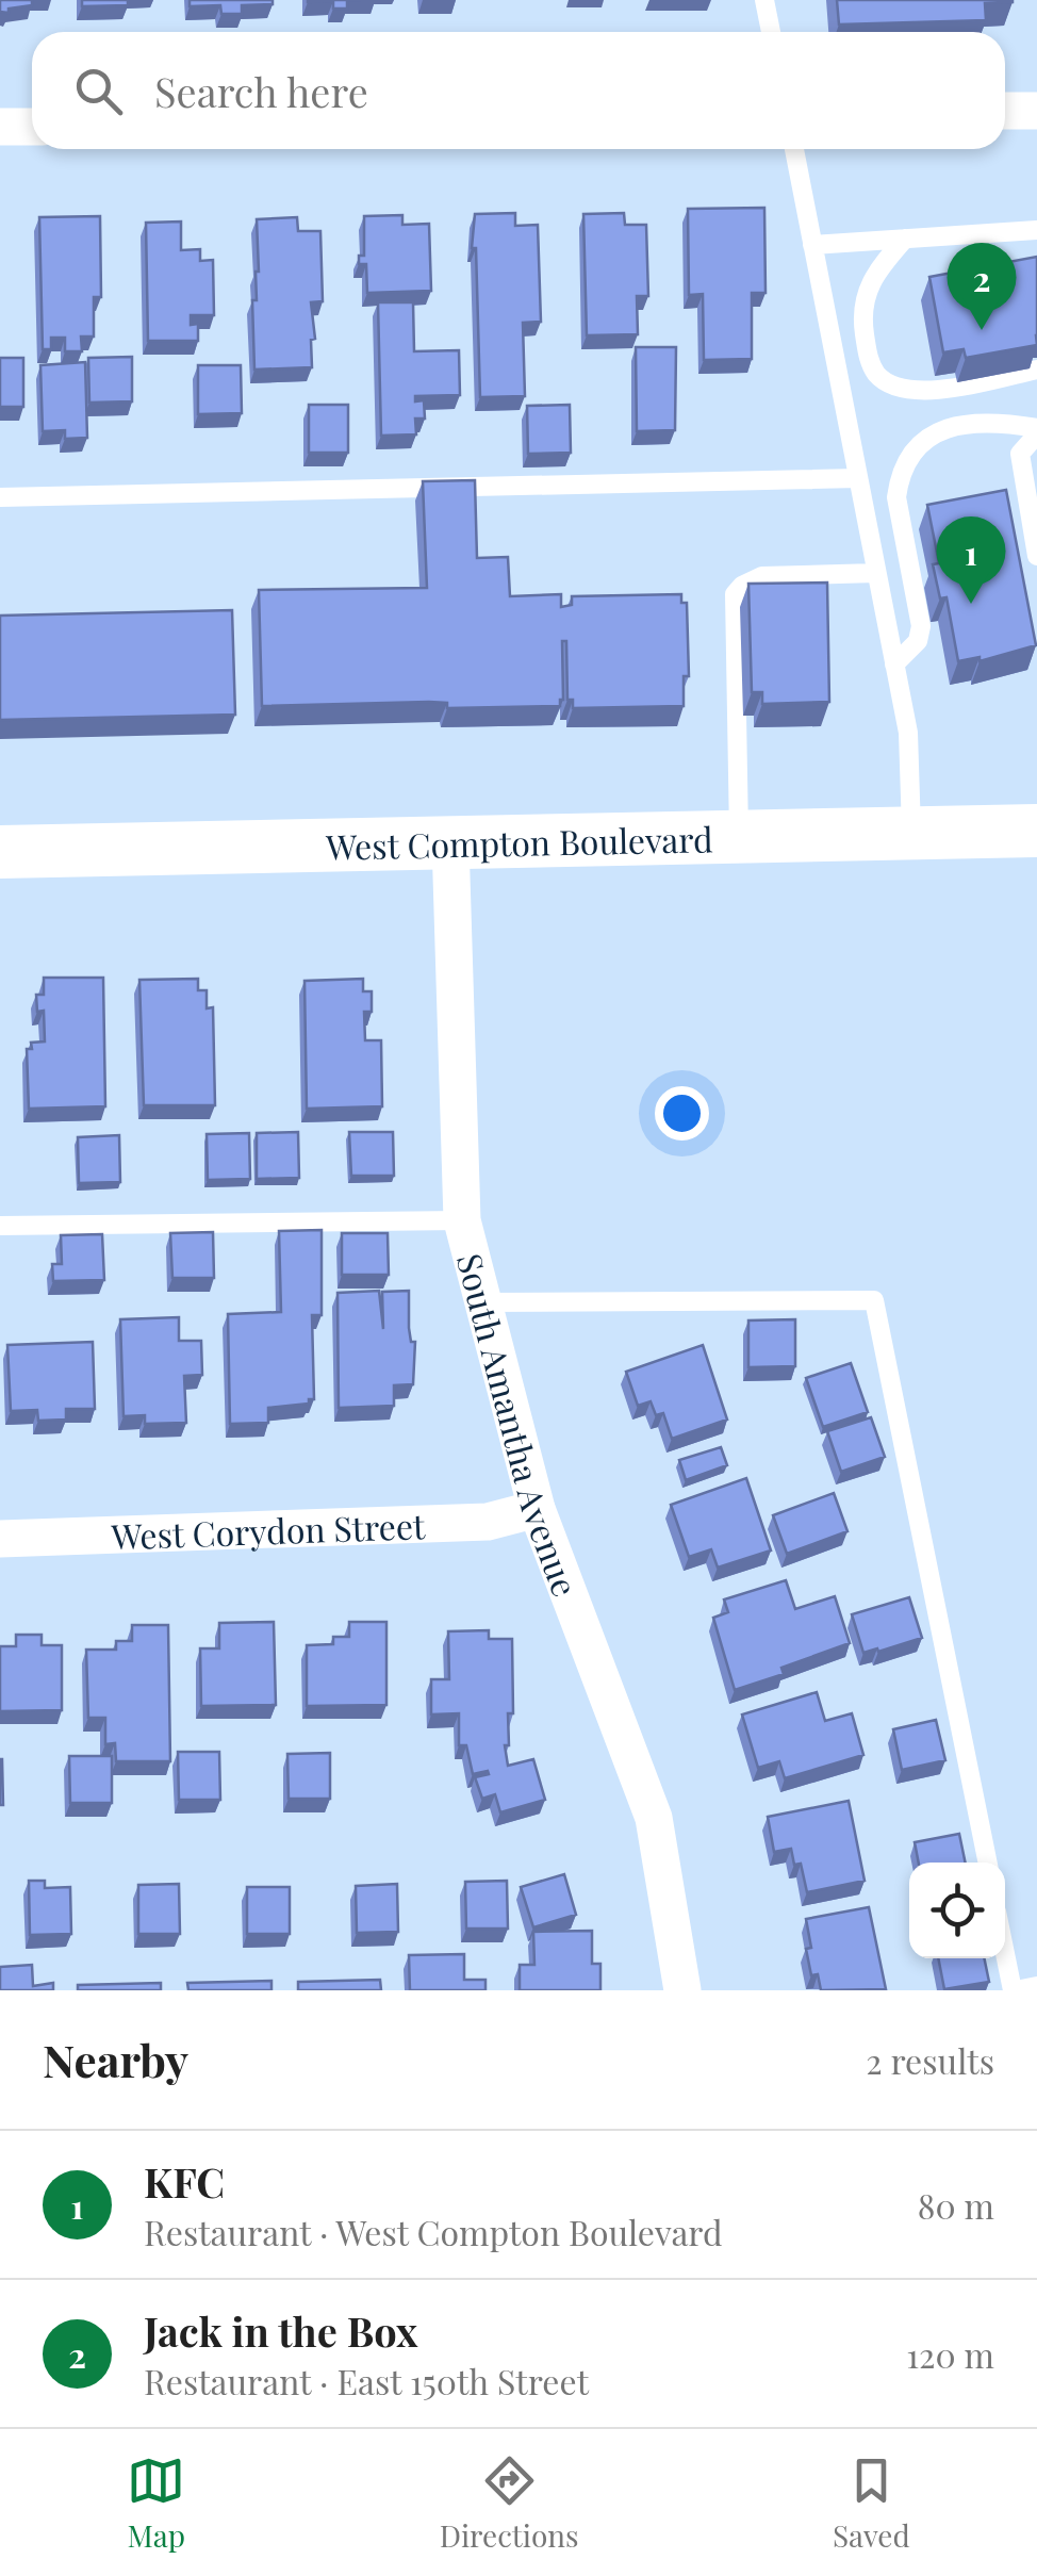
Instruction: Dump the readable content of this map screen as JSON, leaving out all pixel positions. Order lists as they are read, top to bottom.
{
  "streets": {
    "main road": ["West Compton Boulevard"],
    "street": ["South Amantha Avenue", "West Corydon Street"]
  },
  "crossings": [
    ["West Compton Boulevard", "South Amantha Avenue"],
    ["South Amantha Avenue", "West Corydon Street"]
  ],
  "page": {
    "search": "Search here",
    "pins": ["2", "1"],
    "heading": ["Nearby", "2 results"],
    "list": [
      {
        "mark": "1",
        "name": "KFC",
        "note": "Restaurant · West Compton Boulevard",
        "value": "80 m"
      },
      {
        "mark": "2",
        "name": "Jack in the Box",
        "note": "Restaurant · East 150th Street",
        "value": "120 m"
      }
    ],
    "nav": ["Map", "Directions", "Saved"]
  }
}
